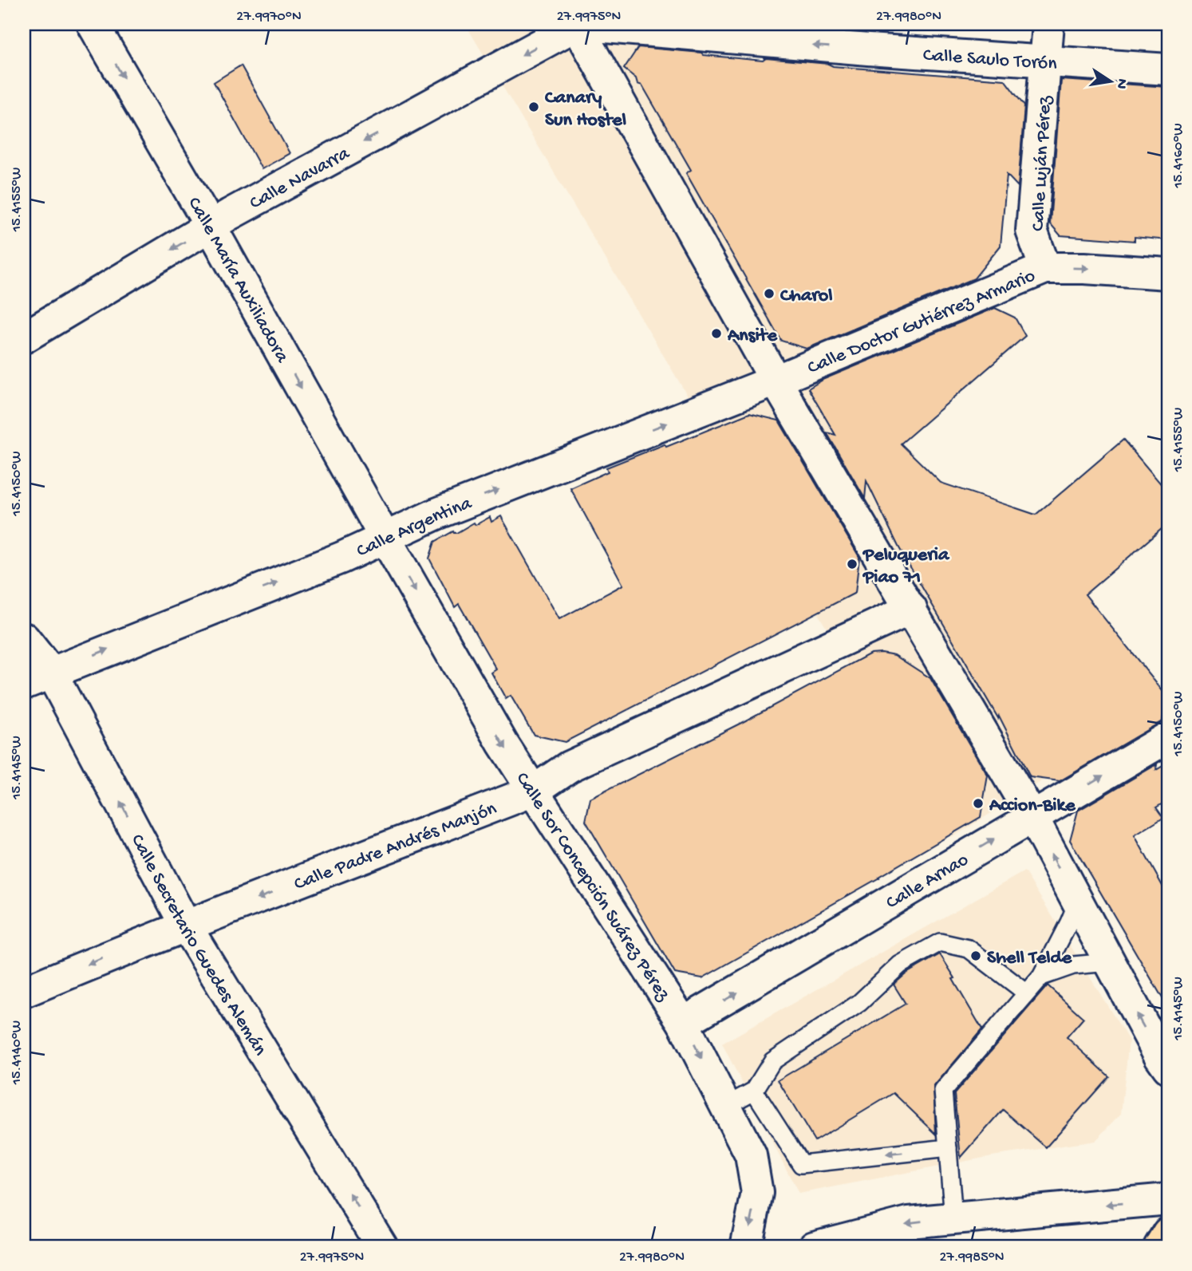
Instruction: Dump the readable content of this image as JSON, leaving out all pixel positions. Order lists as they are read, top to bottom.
{
  "streets": {
    "street": [
      "Calle Saulo Torón",
      "Calle Luján Pérez",
      "Calle Navarra",
      "Calle María Auxiliadora",
      "Calle Doctor Gutiérrez Armario",
      "Calle Argentina",
      "Calle Padre Andrés Manjón",
      "Calle Arnao",
      "Calle Sor Concepción Suárez Pérez",
      "Calle Secretario Guedes Alemán"
    ]
  },
  "crossings": [
    ["Calle Saulo Torón", "Calle Luján Pérez"],
    ["Calle Saulo Torón", "Calle Navarra"],
    ["Calle Luján Pérez", "Calle Doctor Gutiérrez Armario"],
    ["Calle Navarra", "Calle María Auxiliadora"],
    ["Calle María Auxiliadora", "Calle Argentina"],
    ["Calle María Auxiliadora", "Calle Sor Concepción Suárez Pérez"],
    ["Calle Doctor Gutiérrez Armario", "Calle Argentina"],
    ["Calle Argentina", "Calle Sor Concepción Suárez Pérez"],
    ["Calle Argentina", "Calle Secretario Guedes Alemán"],
    ["Calle Padre Andrés Manjón", "Calle Sor Concepción Suárez Pérez"],
    ["Calle Padre Andrés Manjón", "Calle Secretario Guedes Alemán"],
    ["Calle Arnao", "Calle Sor Concepción Suárez Pérez"]
  ],
  "one_way": [
    "Calle Navarra",
    "Calle María Auxiliadora",
    "Calle Argentina",
    "Calle Padre Andrés Manjón",
    "Calle Arnao",
    "Calle Sor Concepción Suárez Pérez",
    "Calle Secretario Guedes Alemán"
  ],
  "places": [
    "Canary Sun Hostel",
    "Charol",
    "Ansite",
    "Peluqueria Piao 71",
    "Accion-Bike",
    "Shell Telde"
  ],
  "north": "right",
  "coordinates": [
    "27.9970°N",
    "27.9975°N",
    "27.9980°N",
    "15.4160°W",
    "15.4155°W",
    "15.4150°W",
    "15.4145°W",
    "15.4140°W",
    "27.9985°N"
  ]
}
